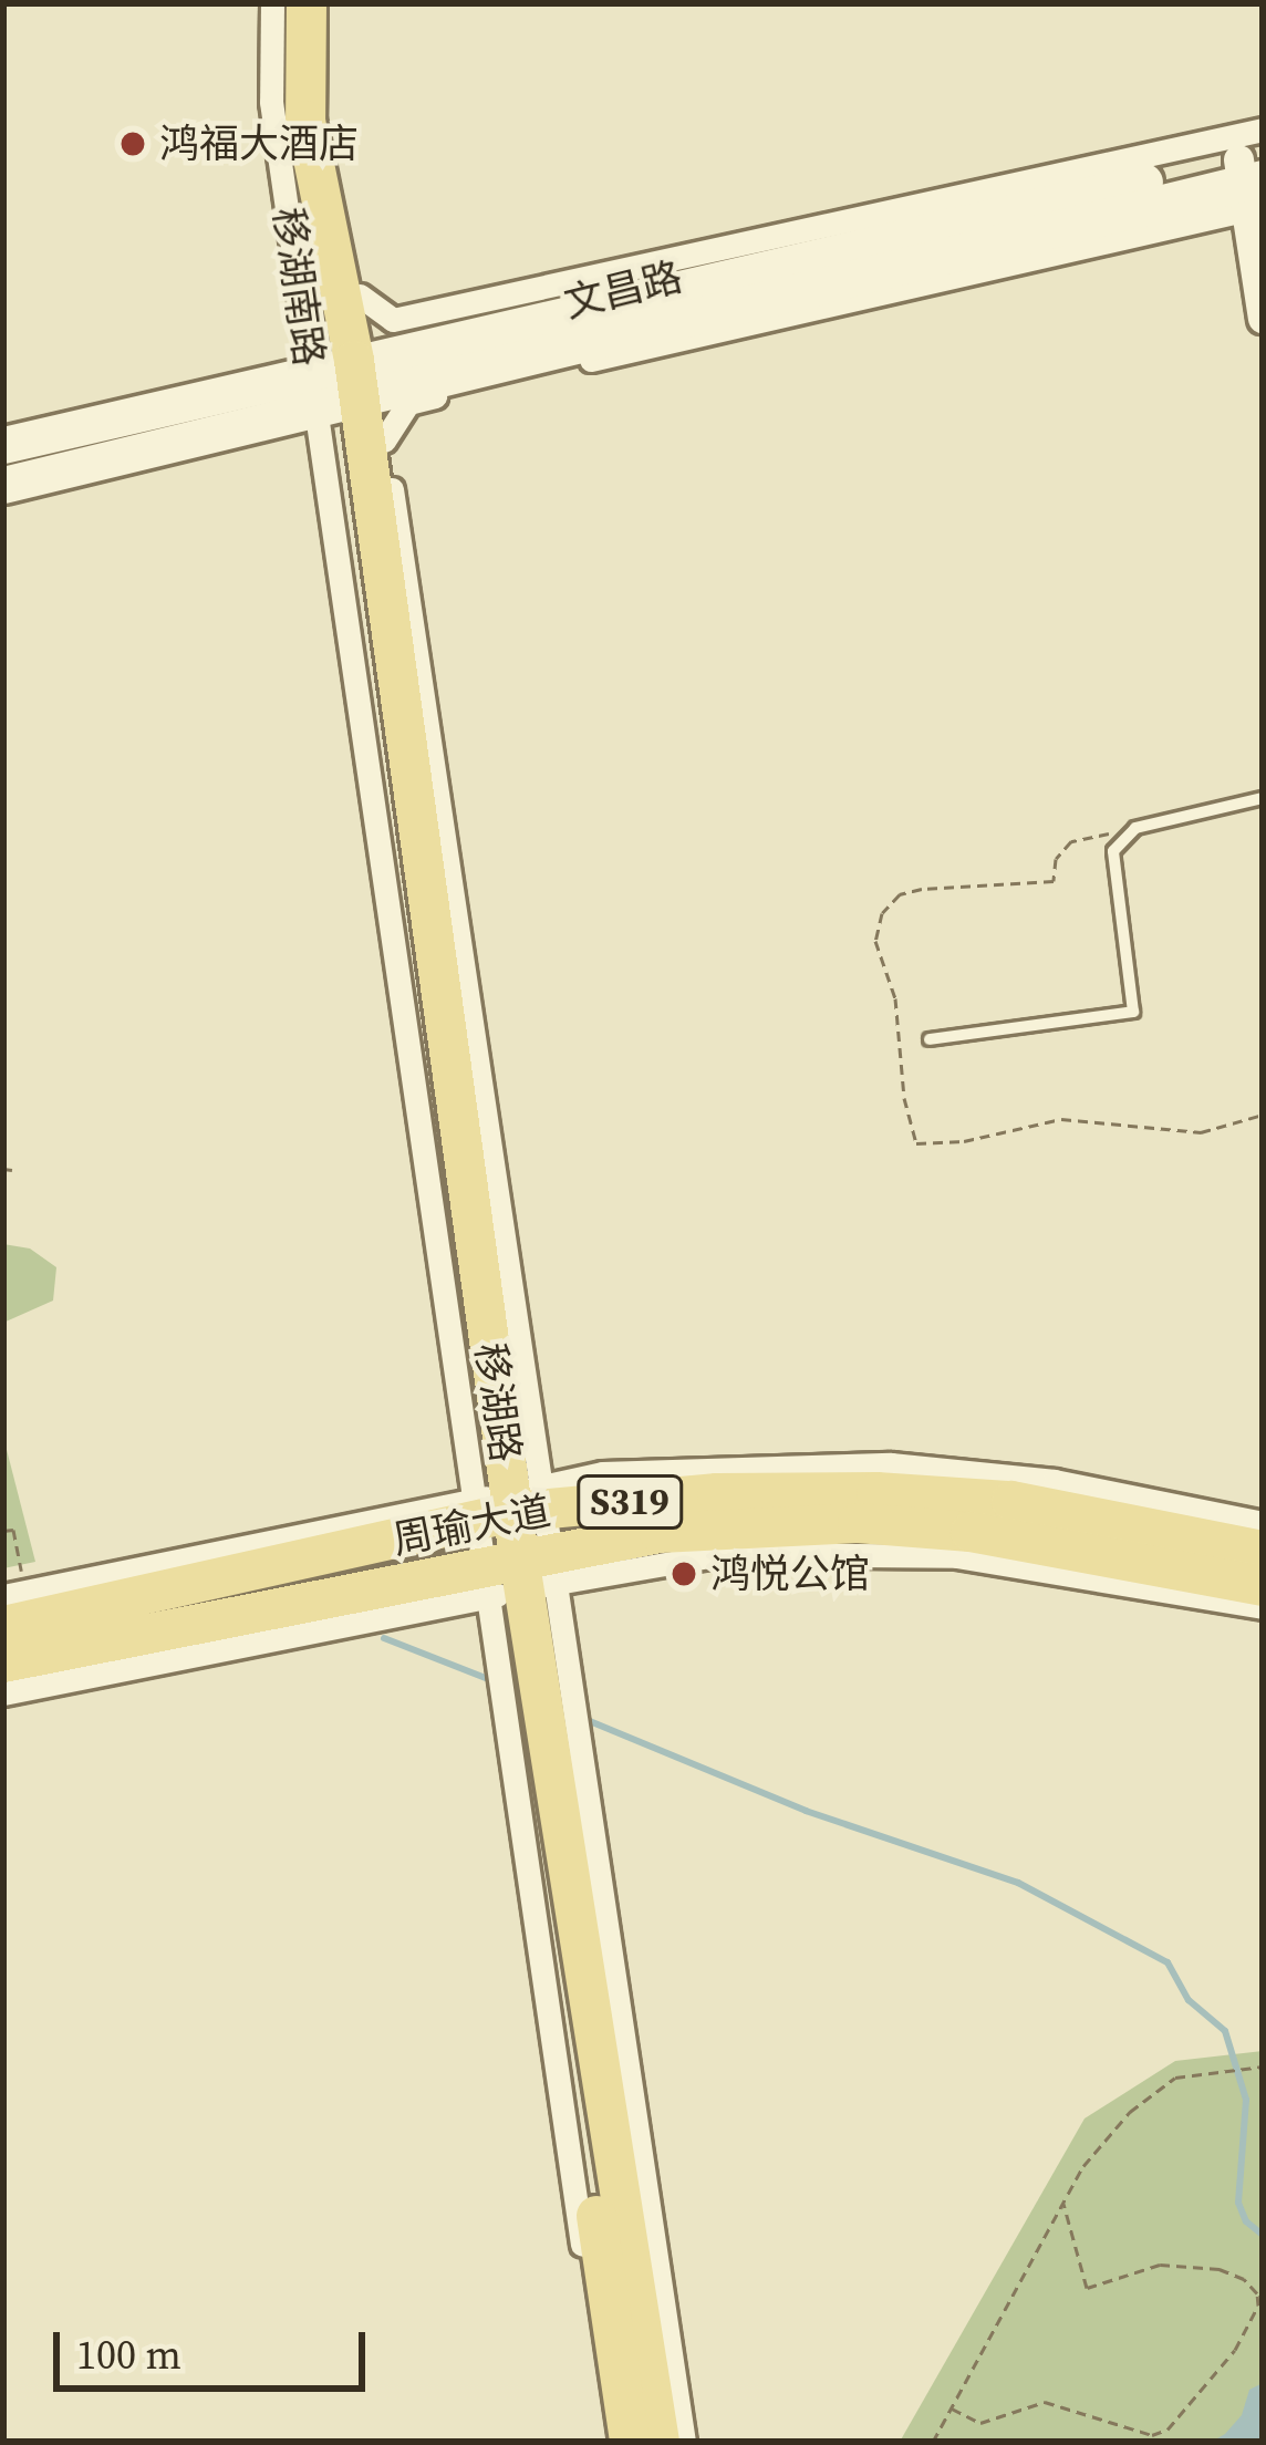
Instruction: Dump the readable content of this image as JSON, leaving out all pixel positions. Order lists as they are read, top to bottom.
{
  "streets": {
    "main road": [
      "移湖南路",
      "文昌路",
      "移湖路",
      "S319",
      "周瑜大道"
    ]
  },
  "crossings": [
    ["移湖南路", "文昌路"],
    ["移湖南路", "移湖路"],
    ["文昌路", "移湖路"],
    ["移湖路", "周瑜大道"]
  ],
  "places": ["鸿福大酒店", "鸿悦公馆"],
  "scale_bar": "100 m"
}
